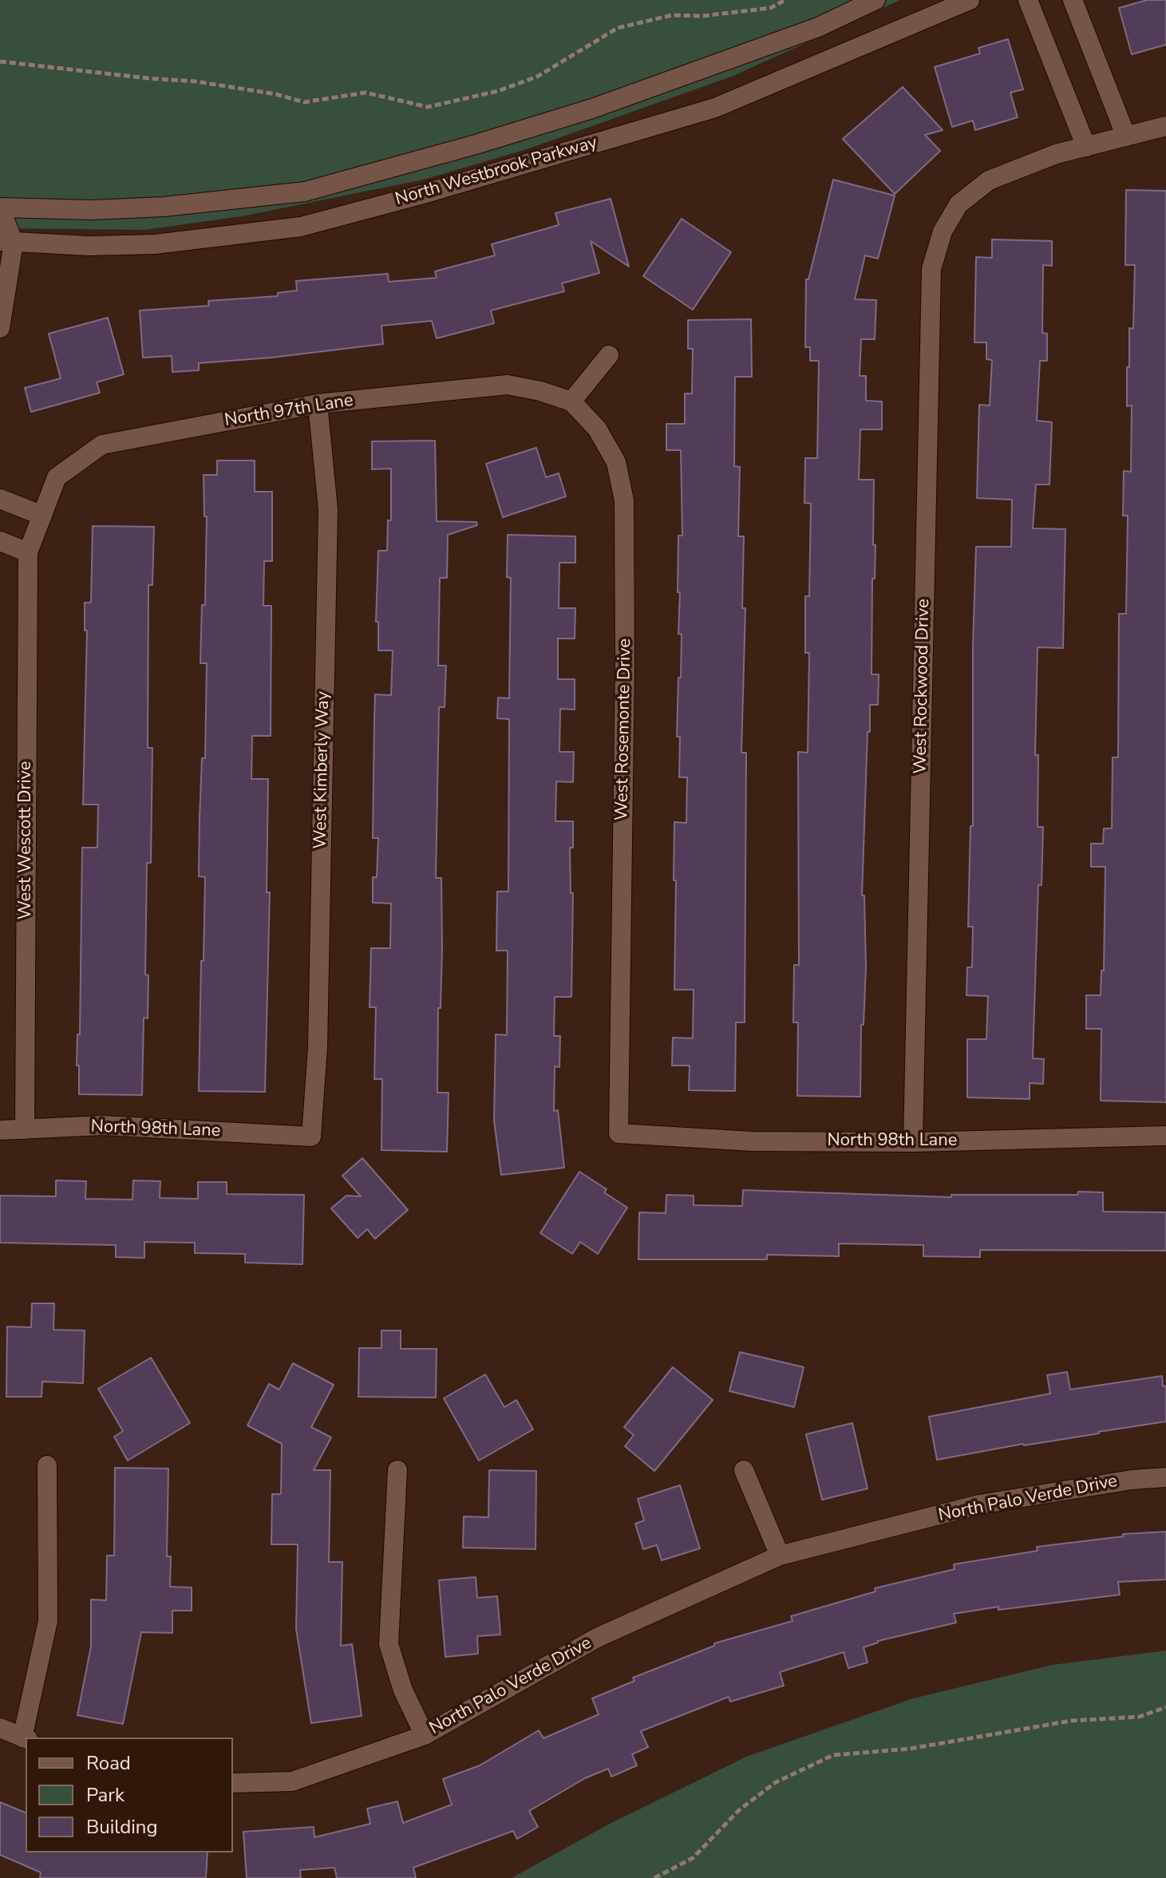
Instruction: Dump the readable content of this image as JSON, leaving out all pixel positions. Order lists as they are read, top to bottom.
{
  "streets": {
    "street": [
      "North Westbrook Parkway",
      "North 97th Lane",
      "West Rockwood Drive",
      "West Rosemonte Drive",
      "West Kimberly Way",
      "West Wescott Drive",
      "North 98th Lane",
      "North Palo Verde Drive"
    ]
  },
  "crossings": [
    ["North 97th Lane", "West Rosemonte Drive"],
    ["North 97th Lane", "West Kimberly Way"],
    ["North 97th Lane", "West Wescott Drive"],
    ["West Rockwood Drive", "North 98th Lane"],
    ["West Rosemonte Drive", "North 98th Lane"],
    ["West Kimberly Way", "North 98th Lane"],
    ["West Wescott Drive", "North 98th Lane"]
  ],
  "legend": ["Road", "Park", "Building"]
}
